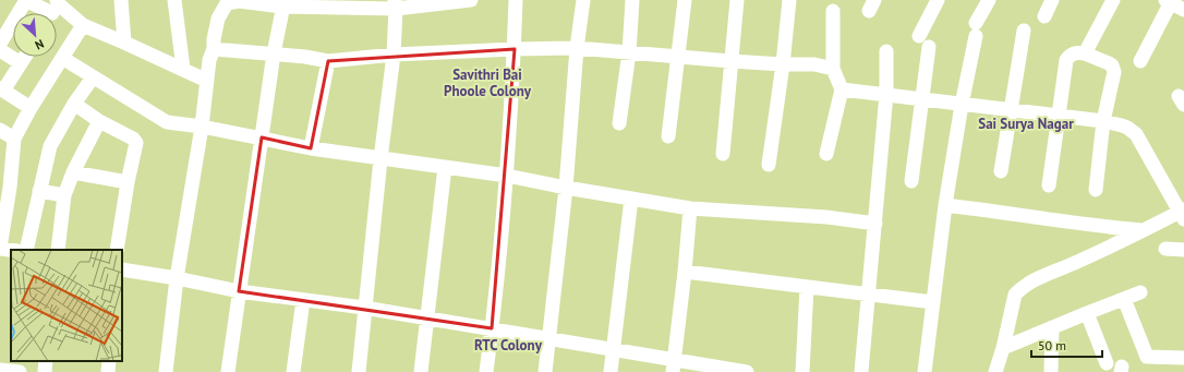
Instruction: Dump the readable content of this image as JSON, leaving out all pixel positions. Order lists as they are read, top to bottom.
{
  "districts": ["Savithri Bai Phoole Colony", "Sai Surya Nagar", "RTC Colony"],
  "scale_bar": "50 m",
  "north": "bottom right"
}
